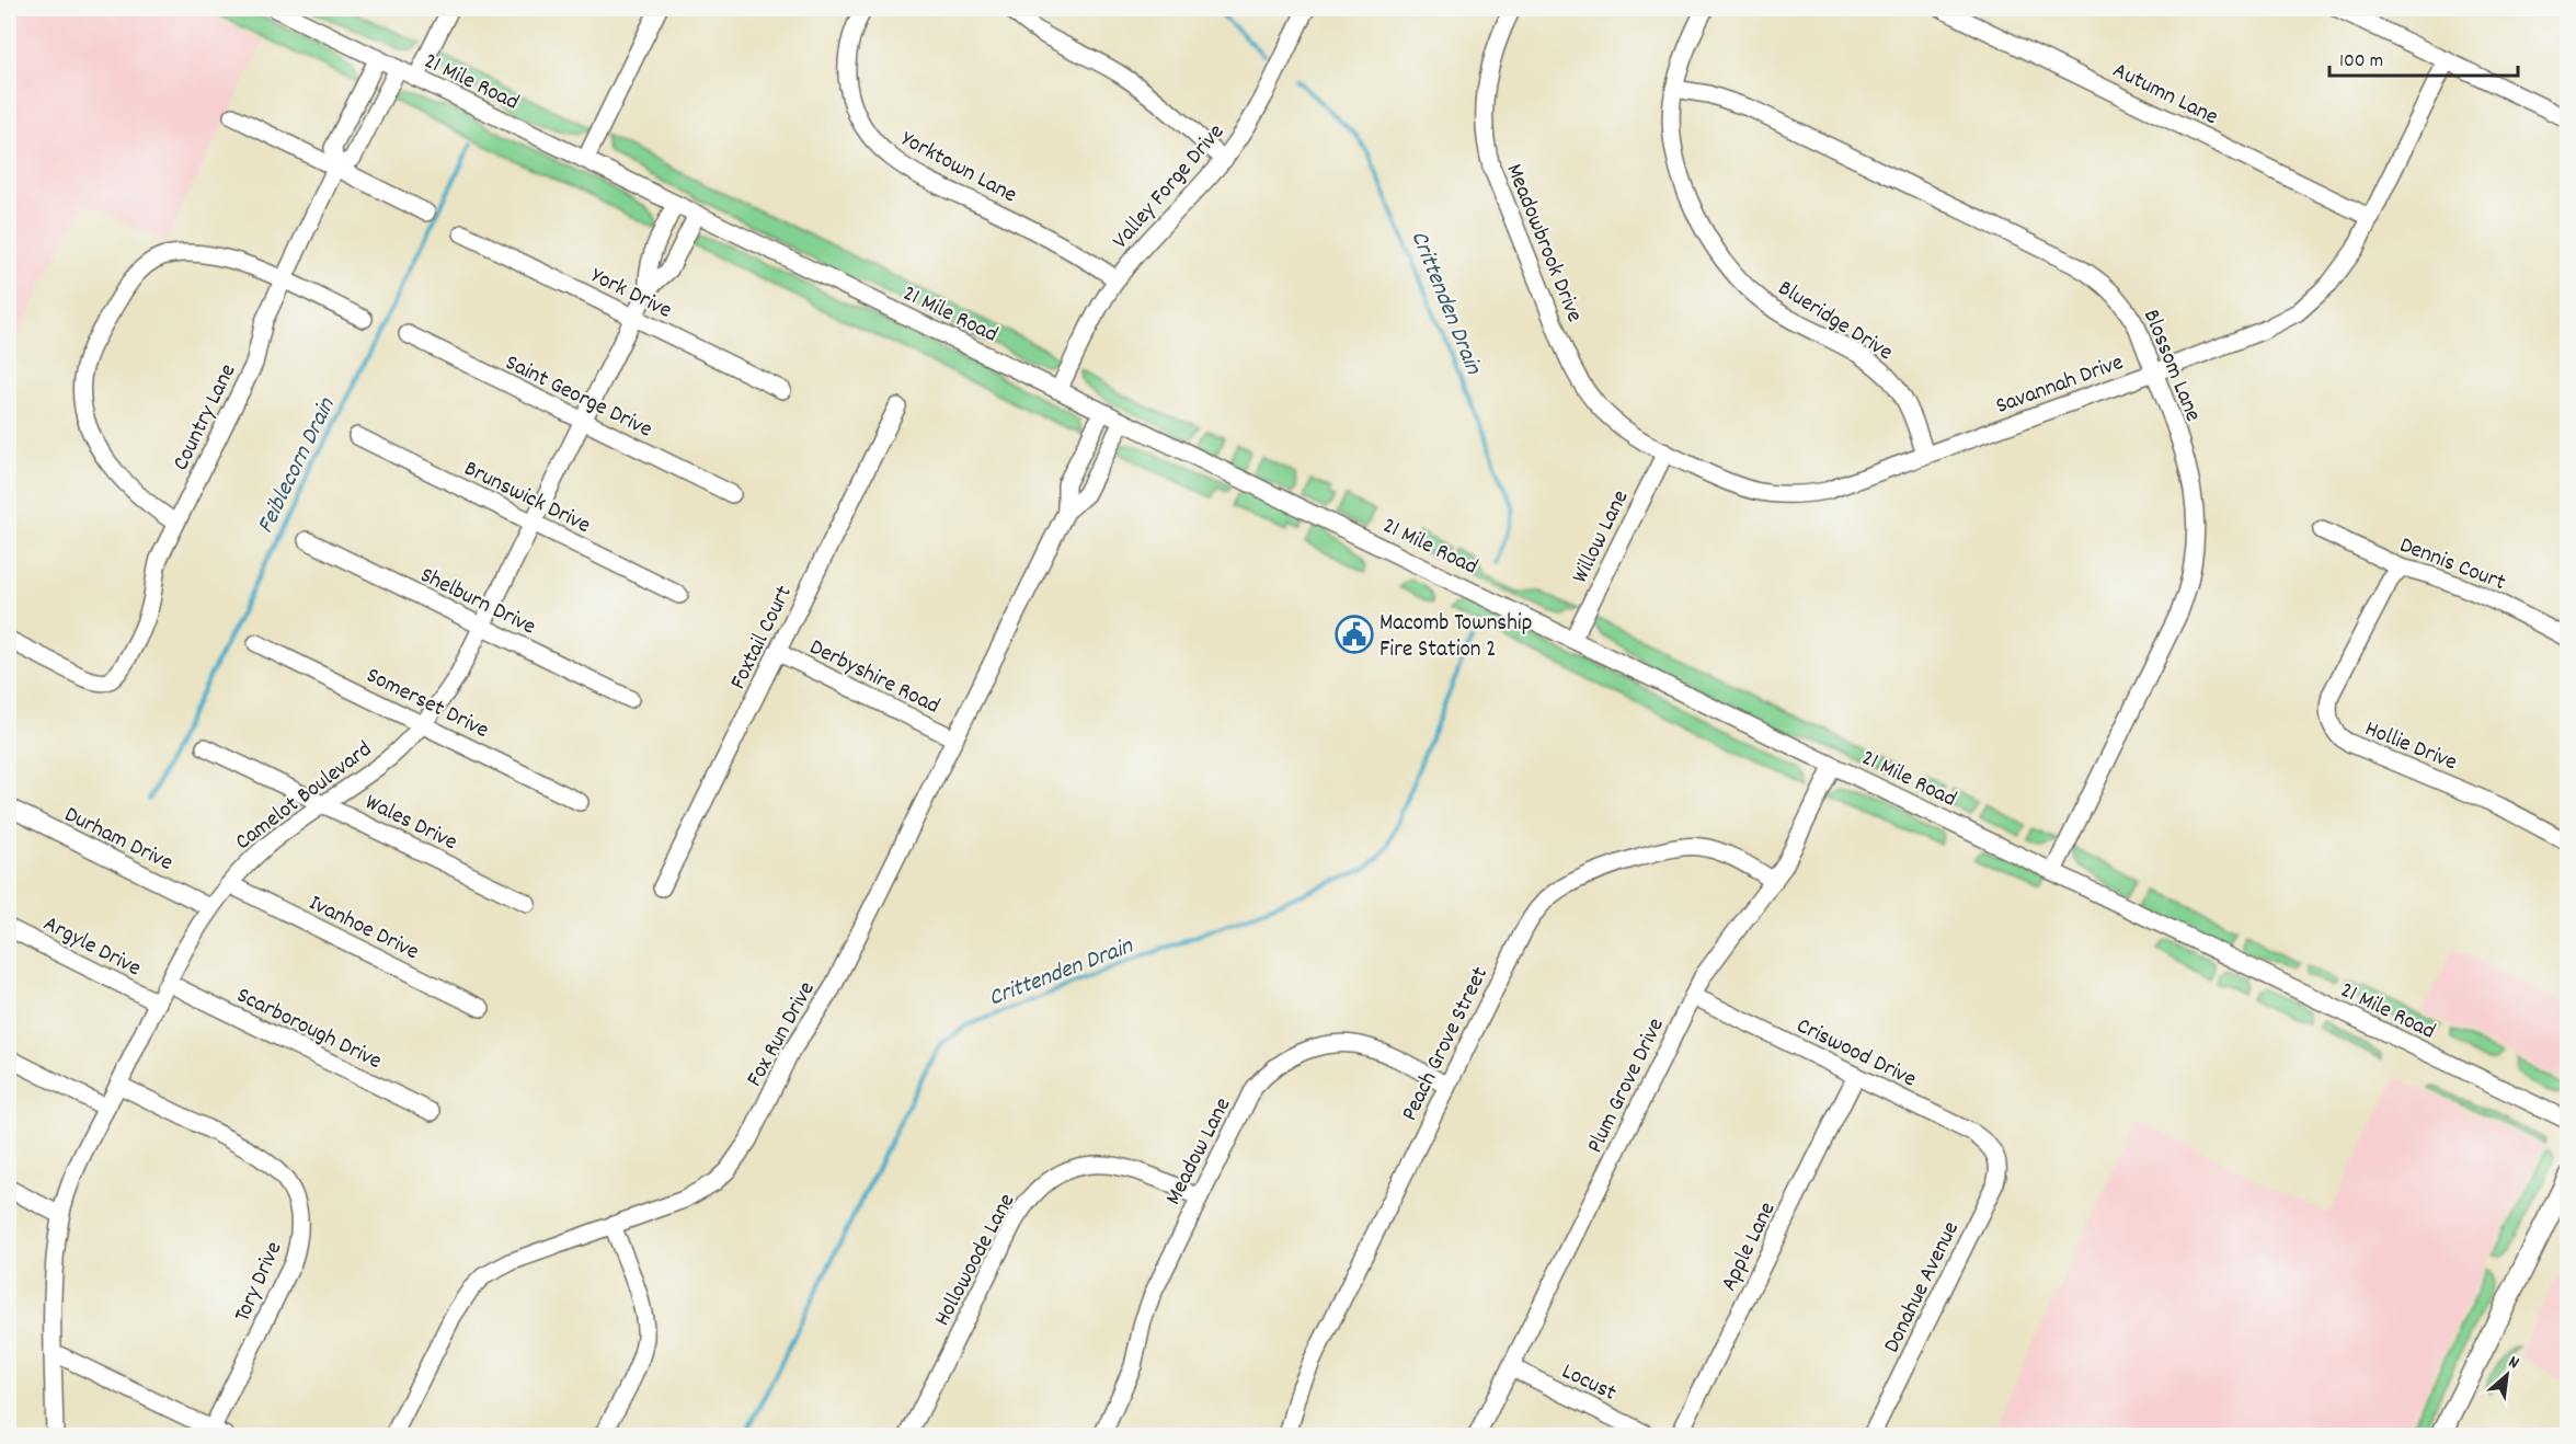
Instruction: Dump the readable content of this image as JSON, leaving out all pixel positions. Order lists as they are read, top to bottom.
{
  "streets": {
    "street": [
      "21 Mile Road",
      "Autumn Lane",
      "Yorktown Lane",
      "Valley Forge Drive",
      "Meadowbrook Drive",
      "York Drive",
      "Blueridge Drive",
      "Blossom Lane",
      "Savannah Drive",
      "Saint George Drive",
      "Country Lane",
      "Brunswick Drive",
      "Willow Lane",
      "Dennis Court",
      "Shelburn Drive",
      "Foxtail Court",
      "Derbyshire Road",
      "Somerset Drive",
      "Hollie Drive",
      "Camelot Boulevard",
      "Wales Drive",
      "Durham Drive",
      "Ivanhoe Drive",
      "Argyle Drive",
      "Scarborough Drive",
      "Fox Run Drive",
      "Peach Grove Street",
      "Criswood Drive",
      "Plum Grove Drive",
      "Meadow Lane",
      "Apple Lane",
      "Hollowoode Lane",
      "Tory Drive",
      "Donahue Avenue",
      "Locust"
    ]
  },
  "crossings": [
    ["21 Mile Road", "Valley Forge Drive"],
    ["21 Mile Road", "Blossom Lane"],
    ["21 Mile Road", "Country Lane"],
    ["21 Mile Road", "Willow Lane"],
    ["21 Mile Road", "Camelot Boulevard"],
    ["21 Mile Road", "Fox Run Drive"],
    ["21 Mile Road", "Plum Grove Drive"],
    ["Autumn Lane", "Savannah Drive"],
    ["Yorktown Lane", "Valley Forge Drive"],
    ["Meadowbrook Drive", "Savannah Drive"],
    ["Meadowbrook Drive", "Willow Lane"],
    ["York Drive", "Camelot Boulevard"],
    ["Blueridge Drive", "Blossom Lane"],
    ["Blueridge Drive", "Savannah Drive"],
    ["Blossom Lane", "Savannah Drive"],
    ["Savannah Drive", "Willow Lane"],
    ["Saint George Drive", "Camelot Boulevard"],
    ["Brunswick Drive", "Camelot Boulevard"],
    ["Dennis Court", "Hollie Drive"],
    ["Shelburn Drive", "Camelot Boulevard"],
    ["Foxtail Court", "Derbyshire Road"],
    ["Derbyshire Road", "Fox Run Drive"],
    ["Somerset Drive", "Camelot Boulevard"],
    ["Camelot Boulevard", "Wales Drive"],
    ["Camelot Boulevard", "Durham Drive"],
    ["Camelot Boulevard", "Ivanhoe Drive"],
    ["Camelot Boulevard", "Argyle Drive"],
    ["Camelot Boulevard", "Scarborough Drive"],
    ["Camelot Boulevard", "Tory Drive"],
    ["Peach Grove Street", "Plum Grove Drive"],
    ["Peach Grove Street", "Meadow Lane"],
    ["Criswood Drive", "Plum Grove Drive"],
    ["Criswood Drive", "Apple Lane"],
    ["Criswood Drive", "Donahue Avenue"],
    ["Plum Grove Drive", "Locust"],
    ["Meadow Lane", "Hollowoode Lane"]
  ],
  "water": ["Crittenden Drain", "Feiblecorn Drain"],
  "places": {
    "public building": ["Macomb Township Fire Station 2"]
  },
  "scale_bar": "100 m",
  "north": "top right"
}
